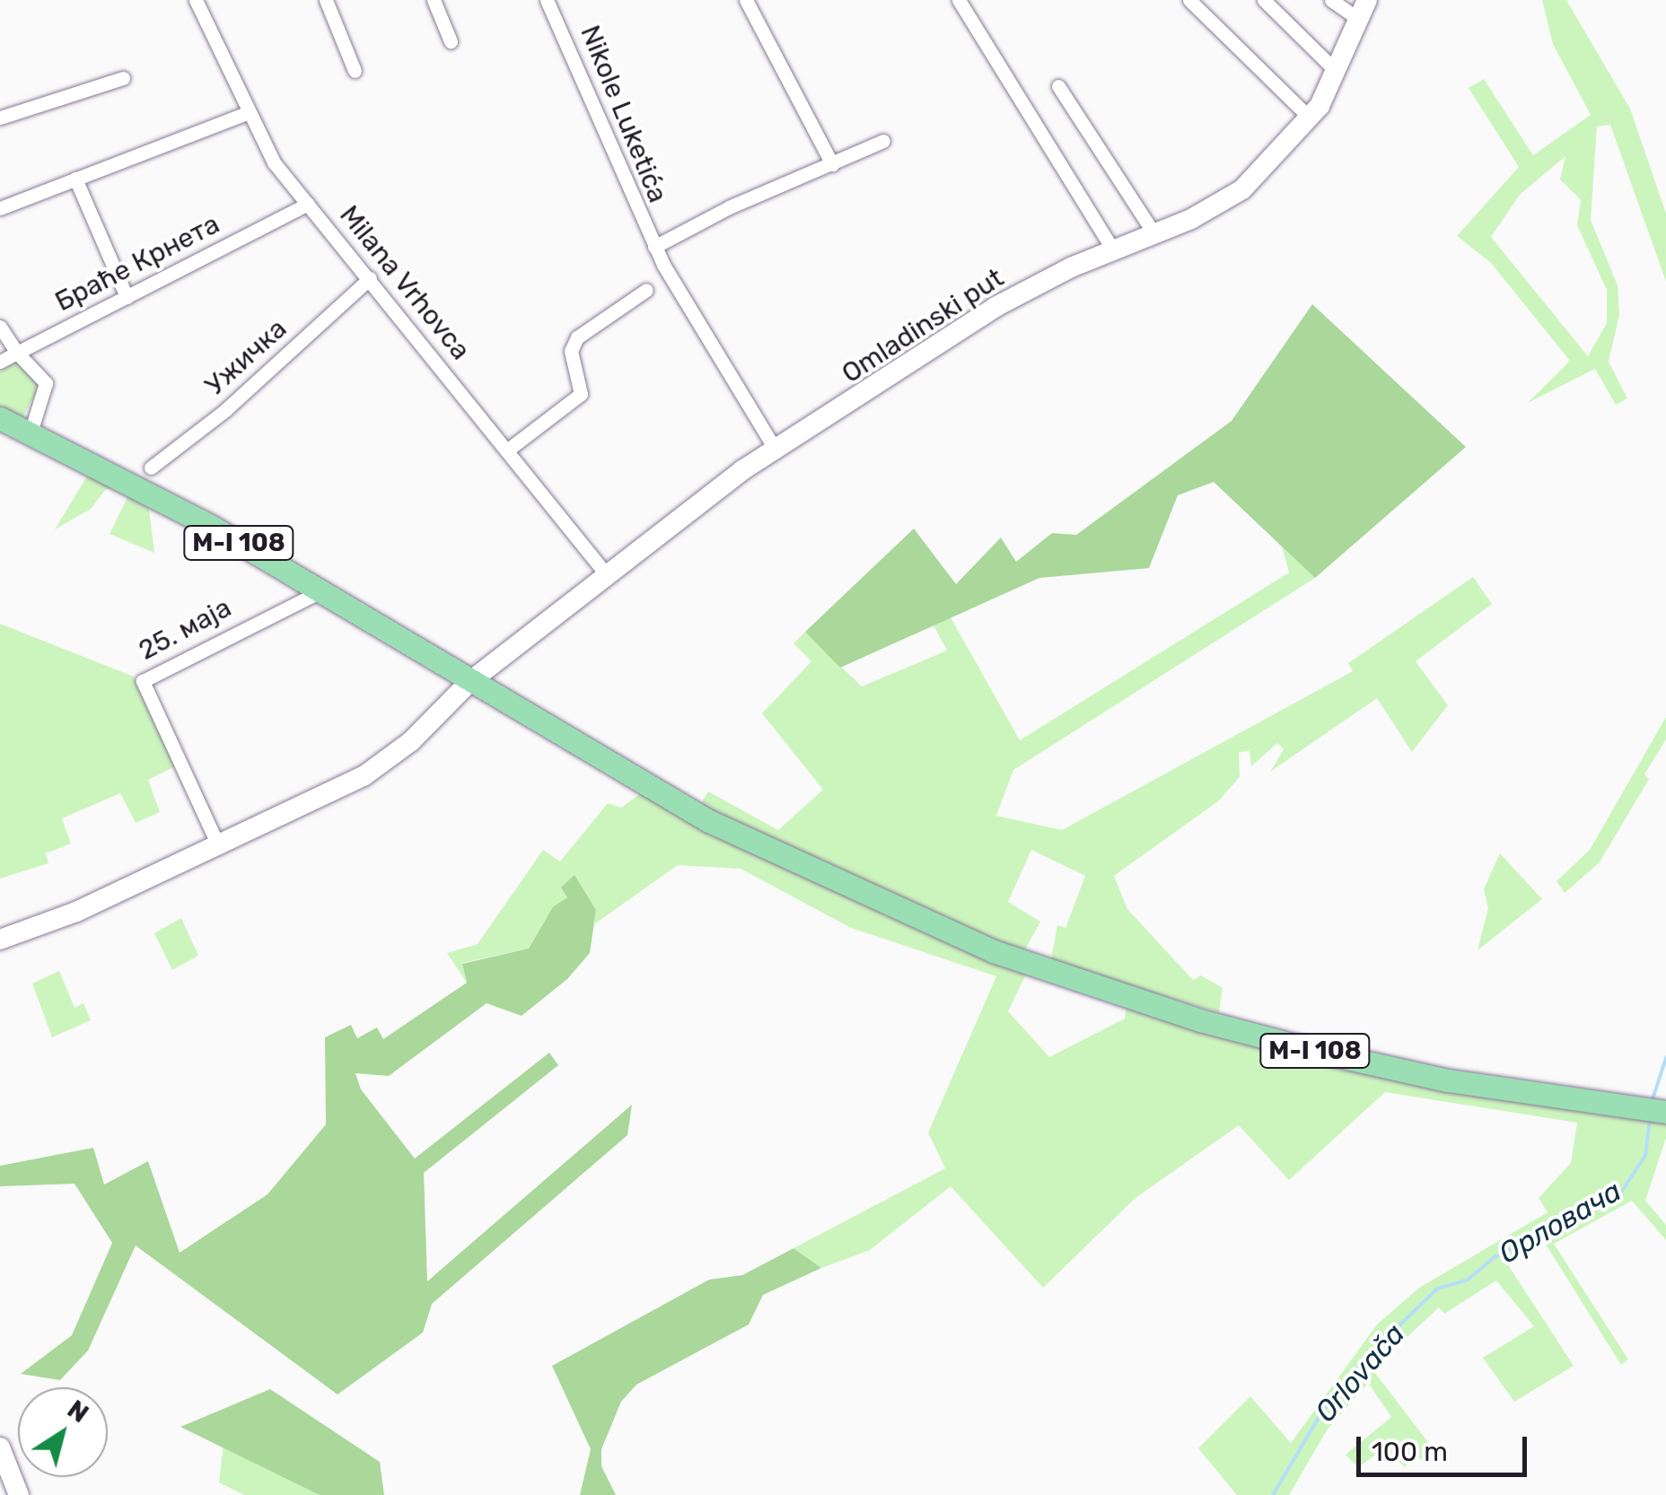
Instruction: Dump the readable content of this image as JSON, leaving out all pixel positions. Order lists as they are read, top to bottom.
{
  "streets": {
    "main road": ["M-I 108"],
    "street": [
      "Nikole Luketića",
      "Браће Крнета",
      "Milana Vrhovca",
      "Omladinski put",
      "Ужичка",
      "25. маја"
    ]
  },
  "crossings": [
    ["Nikole Luketića", "Omladinski put"],
    ["Браће Крнета", "Milana Vrhovca"],
    ["Milana Vrhovca", "Omladinski put"],
    ["Milana Vrhovca", "Ужичка"],
    ["Omladinski put", "M-I 108"],
    ["M-I 108", "25. маја"]
  ],
  "water": ["Орловача", "Orlovača"],
  "scale_bar": "100 m",
  "north": "top right"
}
